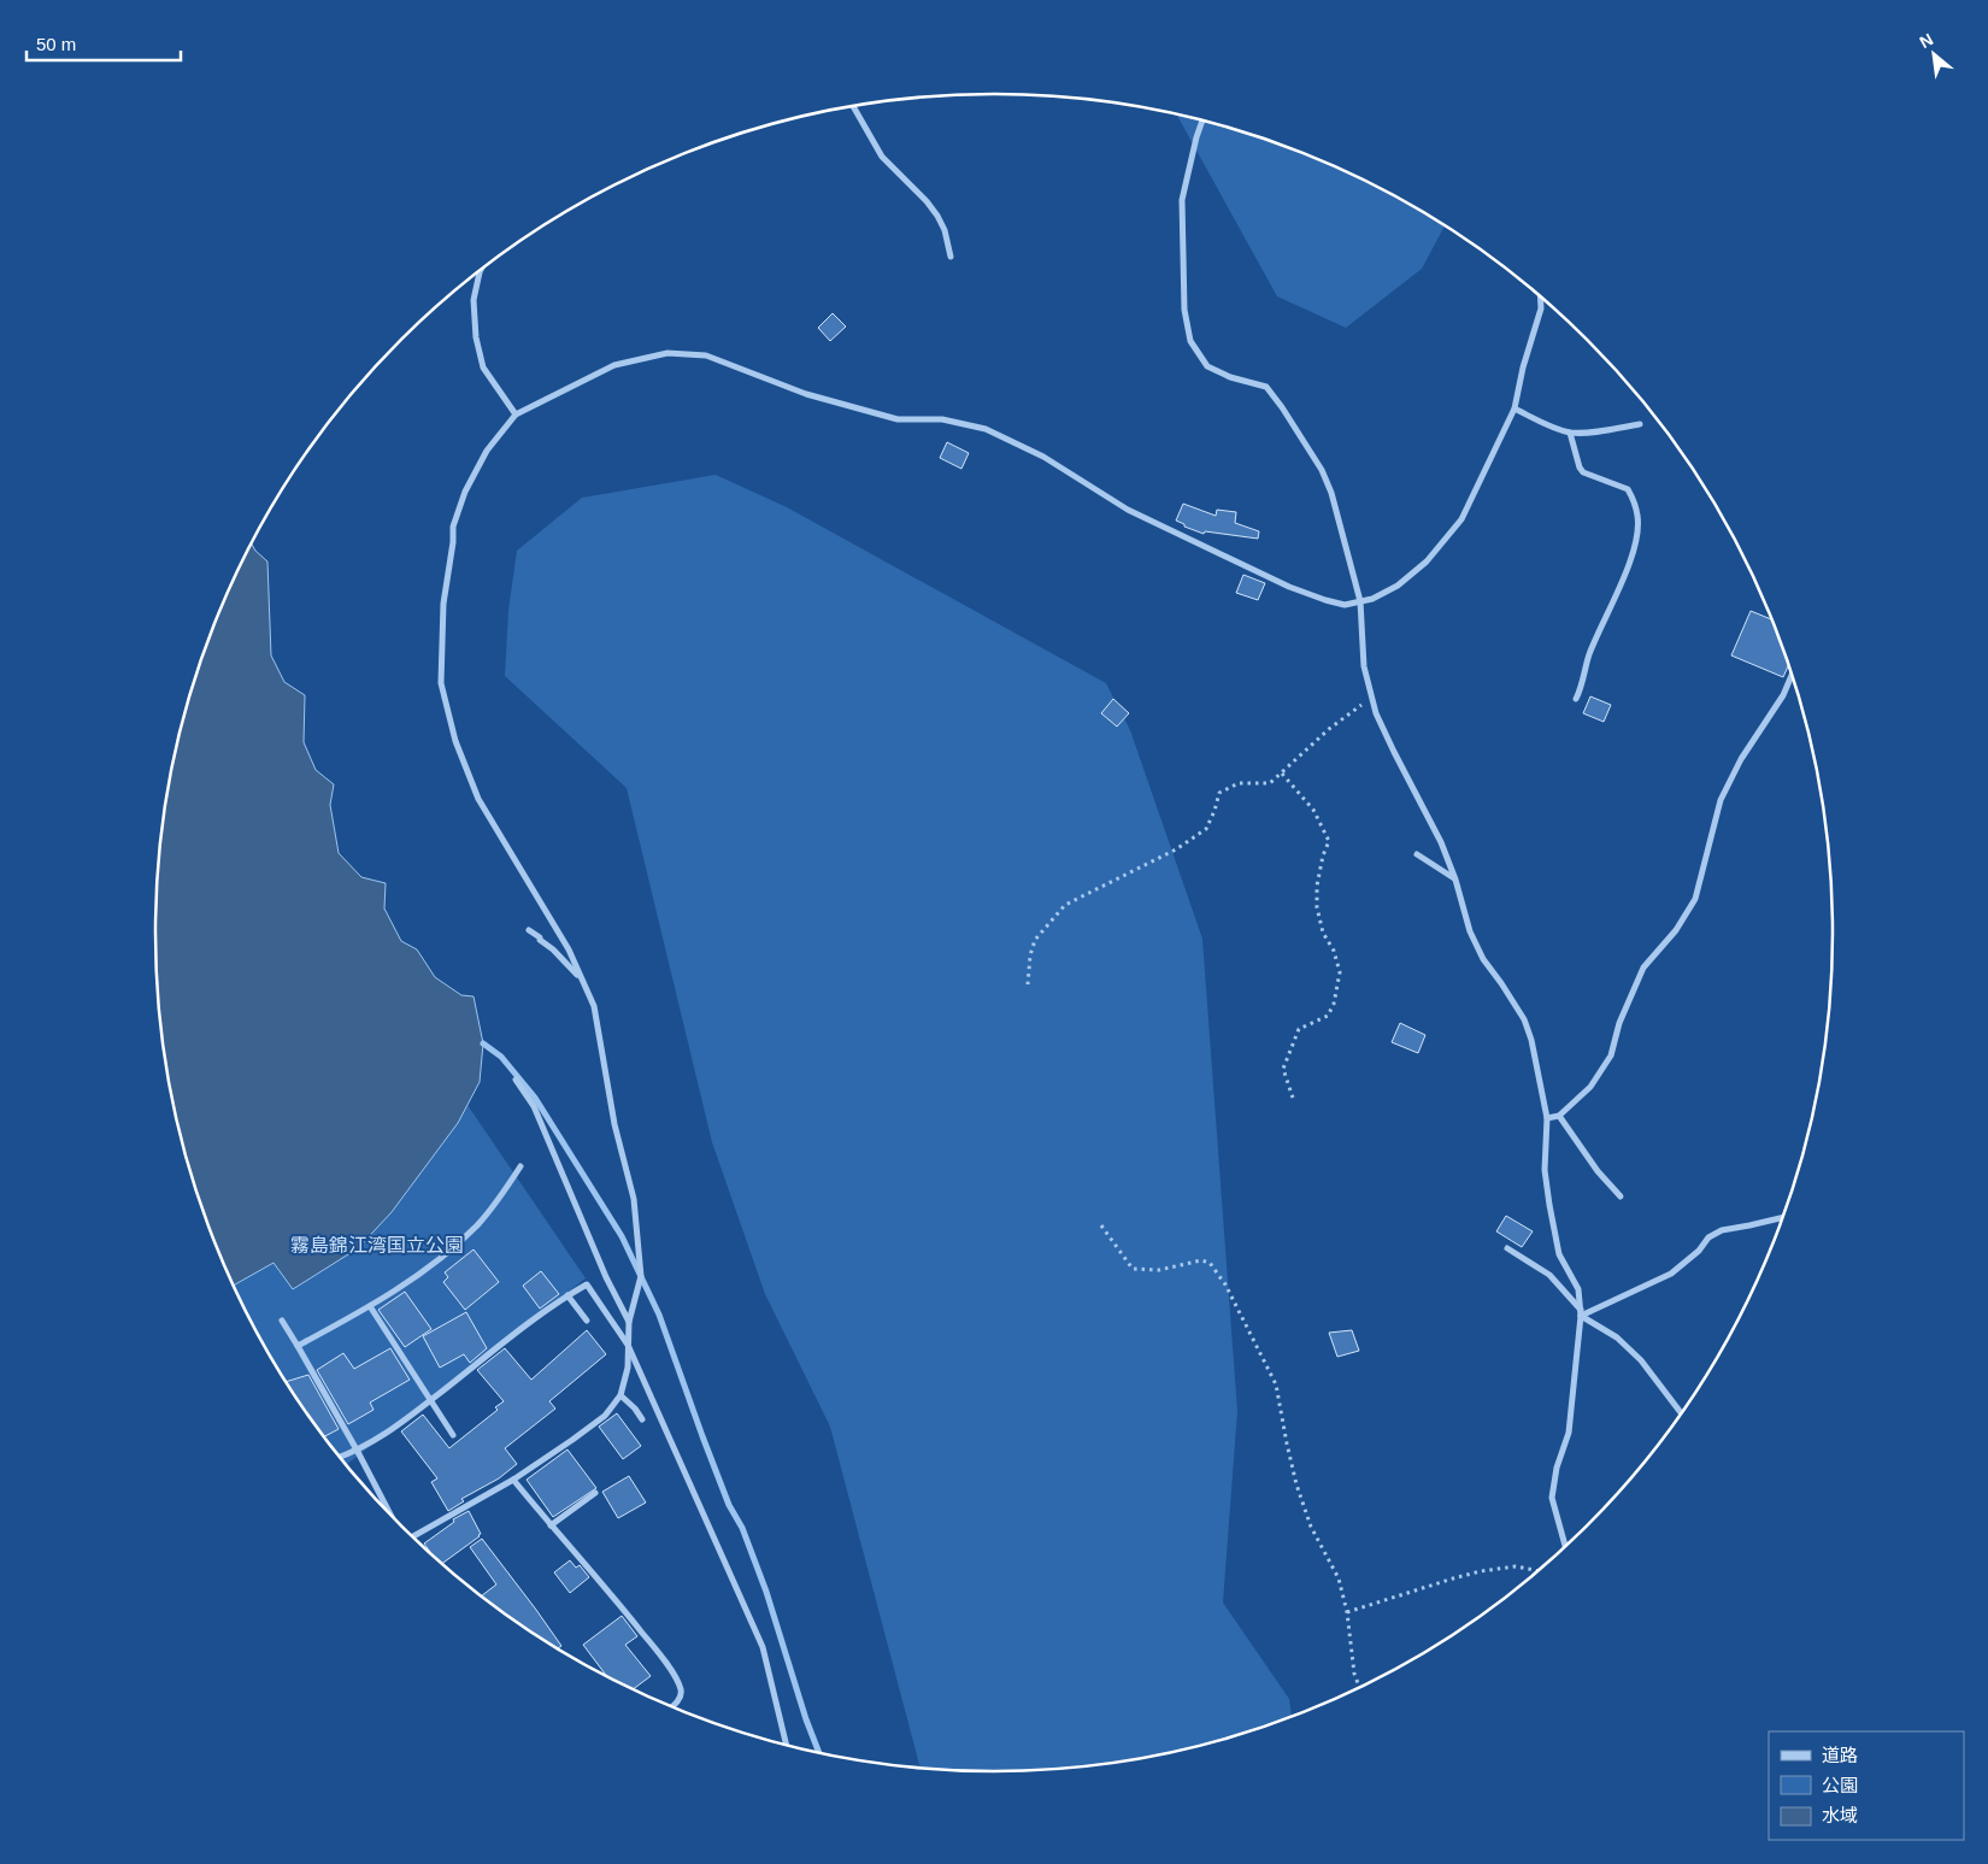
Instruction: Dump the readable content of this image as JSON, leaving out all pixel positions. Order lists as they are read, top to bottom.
{
  "parks": ["霧島錦江湾国立公園"],
  "legend": ["道路", "公園", "水域"],
  "scale_bar": "50 m",
  "north": "top left"
}
